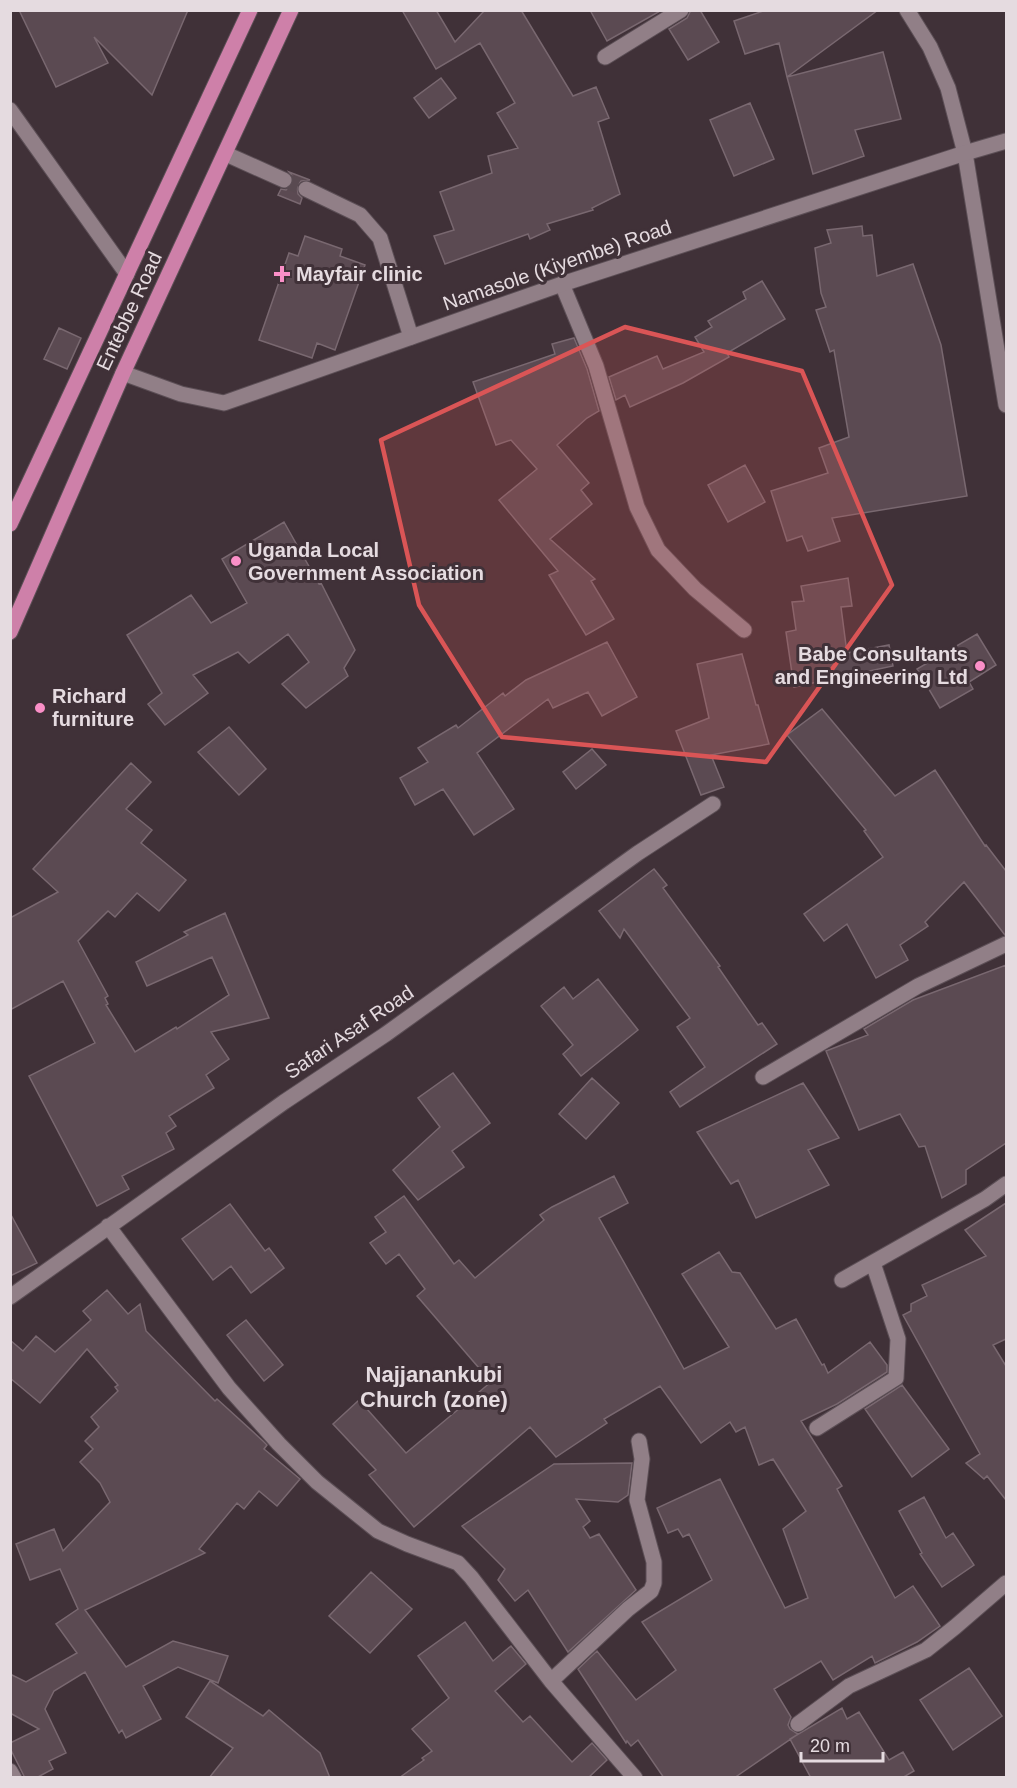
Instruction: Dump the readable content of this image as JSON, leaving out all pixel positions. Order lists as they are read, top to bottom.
{
  "streets": {
    "main road": ["Entebbe Road"],
    "street": ["Namasole (Kiyembe) Road", "Safari Asaf Road"]
  },
  "crossings": [
    ["Namasole (Kiyembe) Road", "Entebbe Road"]
  ],
  "districts": ["Najjanankubi Church (zone)"],
  "places": {
    "health": ["Mayfair clinic"],
    "other": ["Uganda Local Government Association", "Babe Consultants and Engineering Ltd", "Richard furniture"]
  },
  "scale_bar": "20 m"
}
